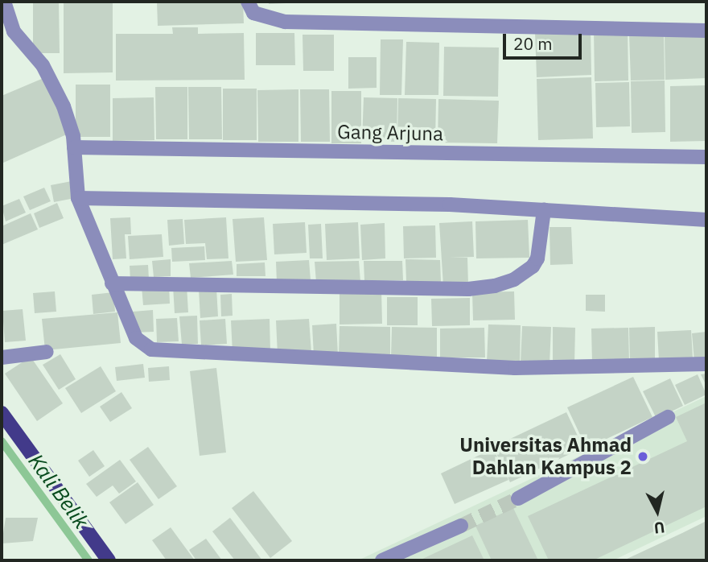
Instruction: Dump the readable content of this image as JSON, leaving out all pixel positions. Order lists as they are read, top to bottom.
{
  "streets": {
    "street": ["Gang Arjuna"]
  },
  "water": ["Kali Belik"],
  "places": ["Universitas Ahmad Dahlan Kampus 2"],
  "scale_bar": "20 m",
  "north": "bottom"
}
